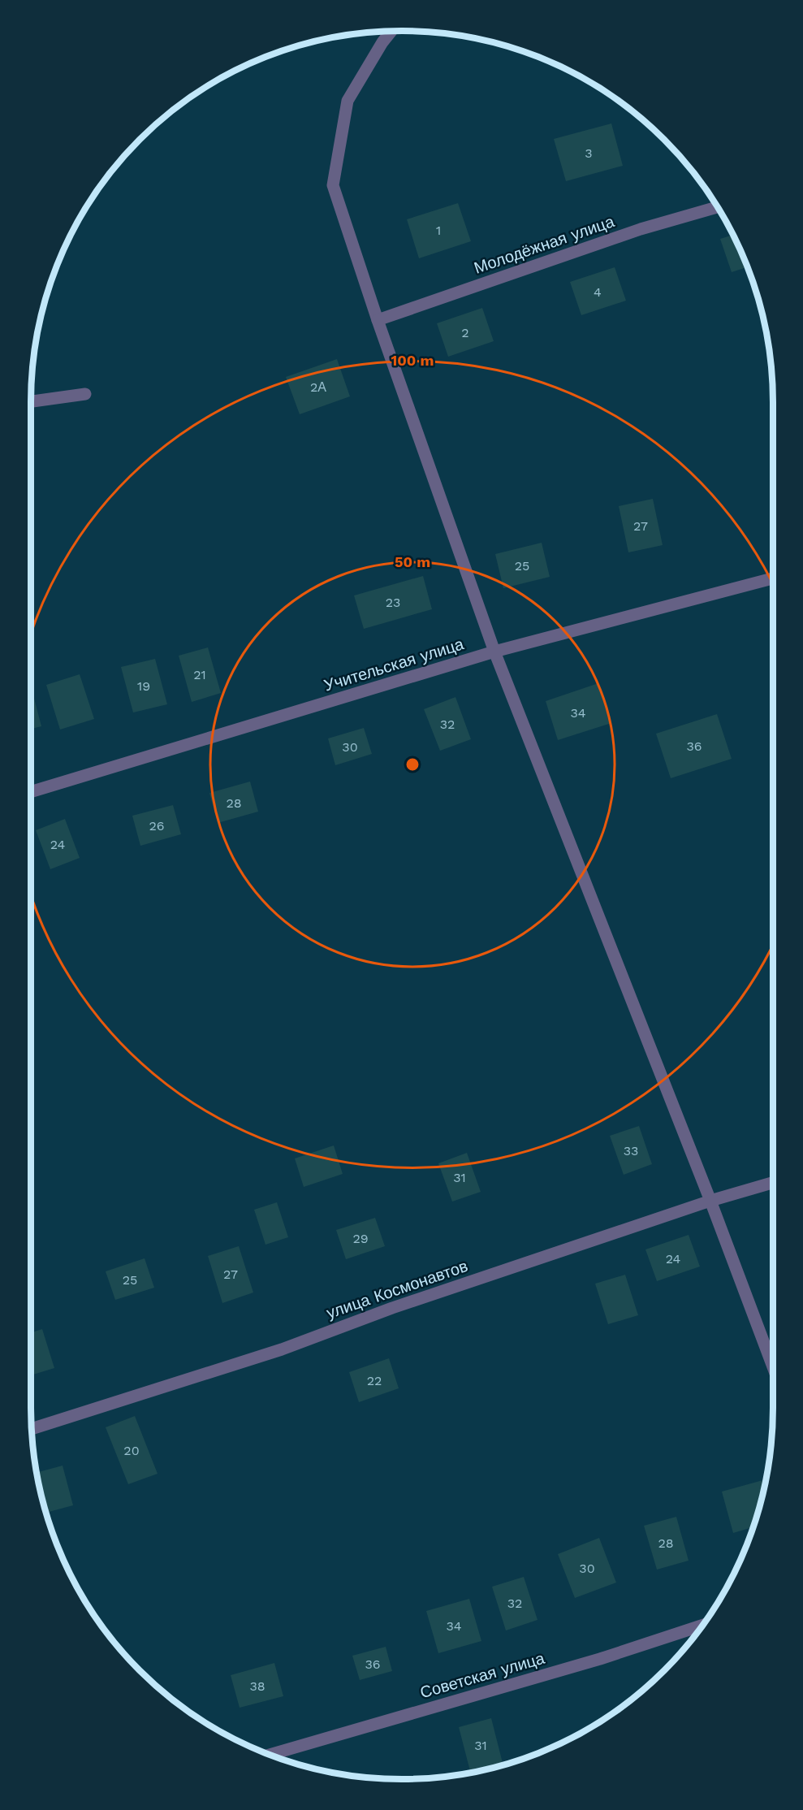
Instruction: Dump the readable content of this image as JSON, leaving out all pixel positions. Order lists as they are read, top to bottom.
{
  "streets": {
    "street": [
      "Молодёжная улица",
      "Учительская улица",
      "улица Космонавтов",
      "Советская улица"
    ]
  },
  "house_numbers": [
    "3",
    "1",
    "4",
    "2",
    "2А",
    "27",
    "25",
    "23",
    "21",
    "19",
    "34",
    "32",
    "36",
    "30",
    "28",
    "26",
    "24",
    "33",
    "31",
    "29",
    "24",
    "27",
    "25",
    "22",
    "20",
    "28",
    "30",
    "32",
    "34",
    "36",
    "38",
    "31"
  ],
  "rings": ["100 m", "50 m"]
}
